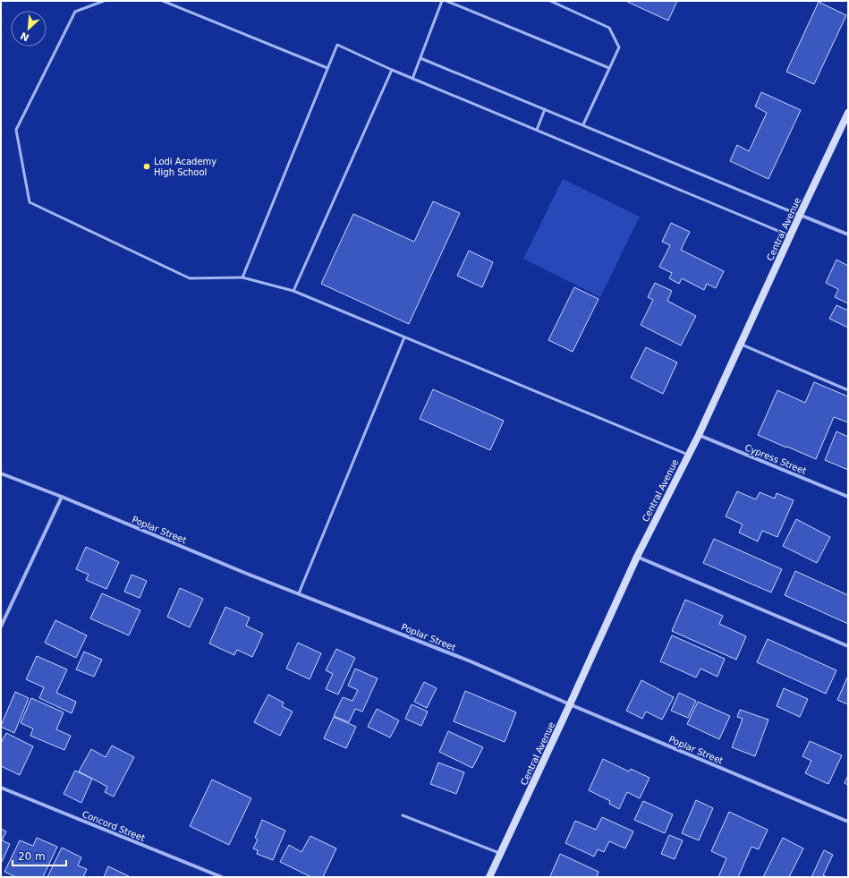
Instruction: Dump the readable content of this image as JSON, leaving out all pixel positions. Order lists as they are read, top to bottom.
{
  "streets": {
    "street": [
      "Central Avenue",
      "Cypress Street",
      "Poplar Street",
      "Concord Street"
    ]
  },
  "crossings": [
    ["Central Avenue", "Cypress Street"],
    ["Central Avenue", "Poplar Street"]
  ],
  "places": ["Lodi Academy High School"],
  "scale_bar": "20 m",
  "north": "bottom left"
}
